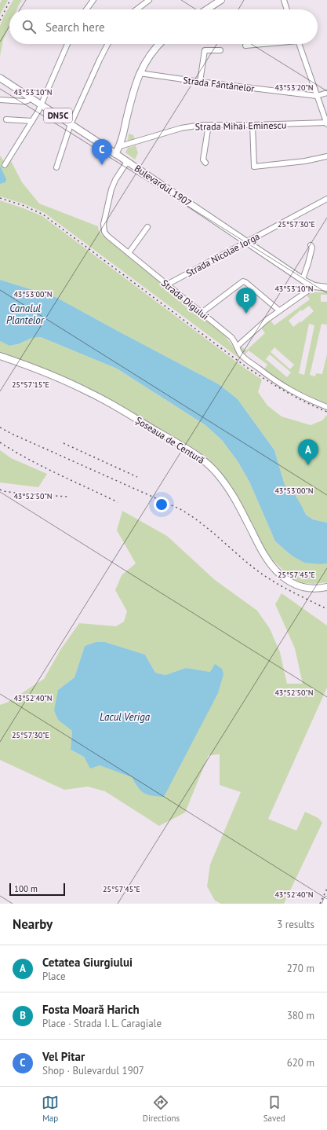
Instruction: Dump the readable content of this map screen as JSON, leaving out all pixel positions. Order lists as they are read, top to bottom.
{
  "streets": {
    "main road": ["DN5C", "Bulevardul 1907", "Șoseaua de Centură"],
    "street": [
      "Strada Fântânelor",
      "Strada Mihai Eminescu",
      "Strada Nicolae Iorga",
      "Strada Digului"
    ]
  },
  "crossings": [
    ["Bulevardul 1907", "Strada Nicolae Iorga"],
    ["Bulevardul 1907", "Strada Digului"],
    ["Strada Nicolae Iorga", "Strada Digului"]
  ],
  "water": ["Canalul Plantelor", "Lacul Veriga"],
  "scale_bar": "100 m",
  "page": {
    "search": "Search here",
    "pins": ["C", "B", "A"],
    "scale": "100 m",
    "heading": ["Nearby", "3 results"],
    "list": [
      {
        "mark": "A",
        "name": "Cetatea Giurgiului",
        "note": "Place",
        "value": "270 m"
      },
      {
        "mark": "B",
        "name": "Fosta Moară Harich",
        "note": "Place · Strada I. L. Caragiale",
        "value": "380 m"
      },
      {
        "mark": "C",
        "name": "Vel Pitar",
        "note": "Shop · Bulevardul 1907",
        "value": "620 m"
      }
    ],
    "nav": ["Map", "Directions", "Saved"]
  },
  "coordinates": [
    "43°53'20\"N",
    "43°53'10\"N",
    "25°57'30\"E",
    "43°53'00\"N",
    "25°57'15\"E",
    "43°52'50\"N",
    "25°57'45\"E",
    "43°52'40\"N"
  ]
}
